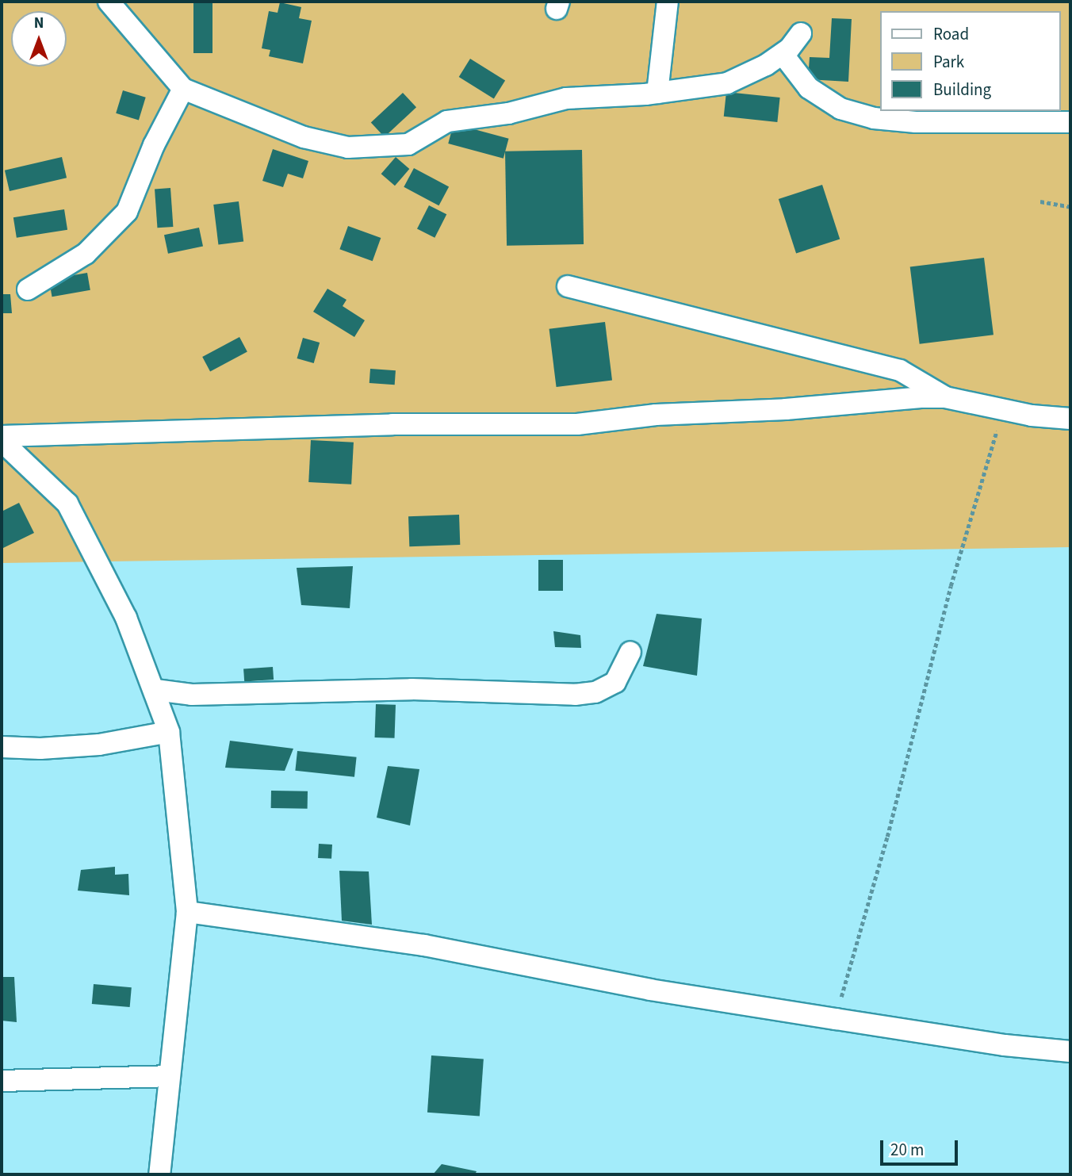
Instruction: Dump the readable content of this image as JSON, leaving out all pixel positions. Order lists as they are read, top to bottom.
{
  "legend": ["Road", "Park", "Building"],
  "scale_bar": "20 m",
  "north": "top"
}
